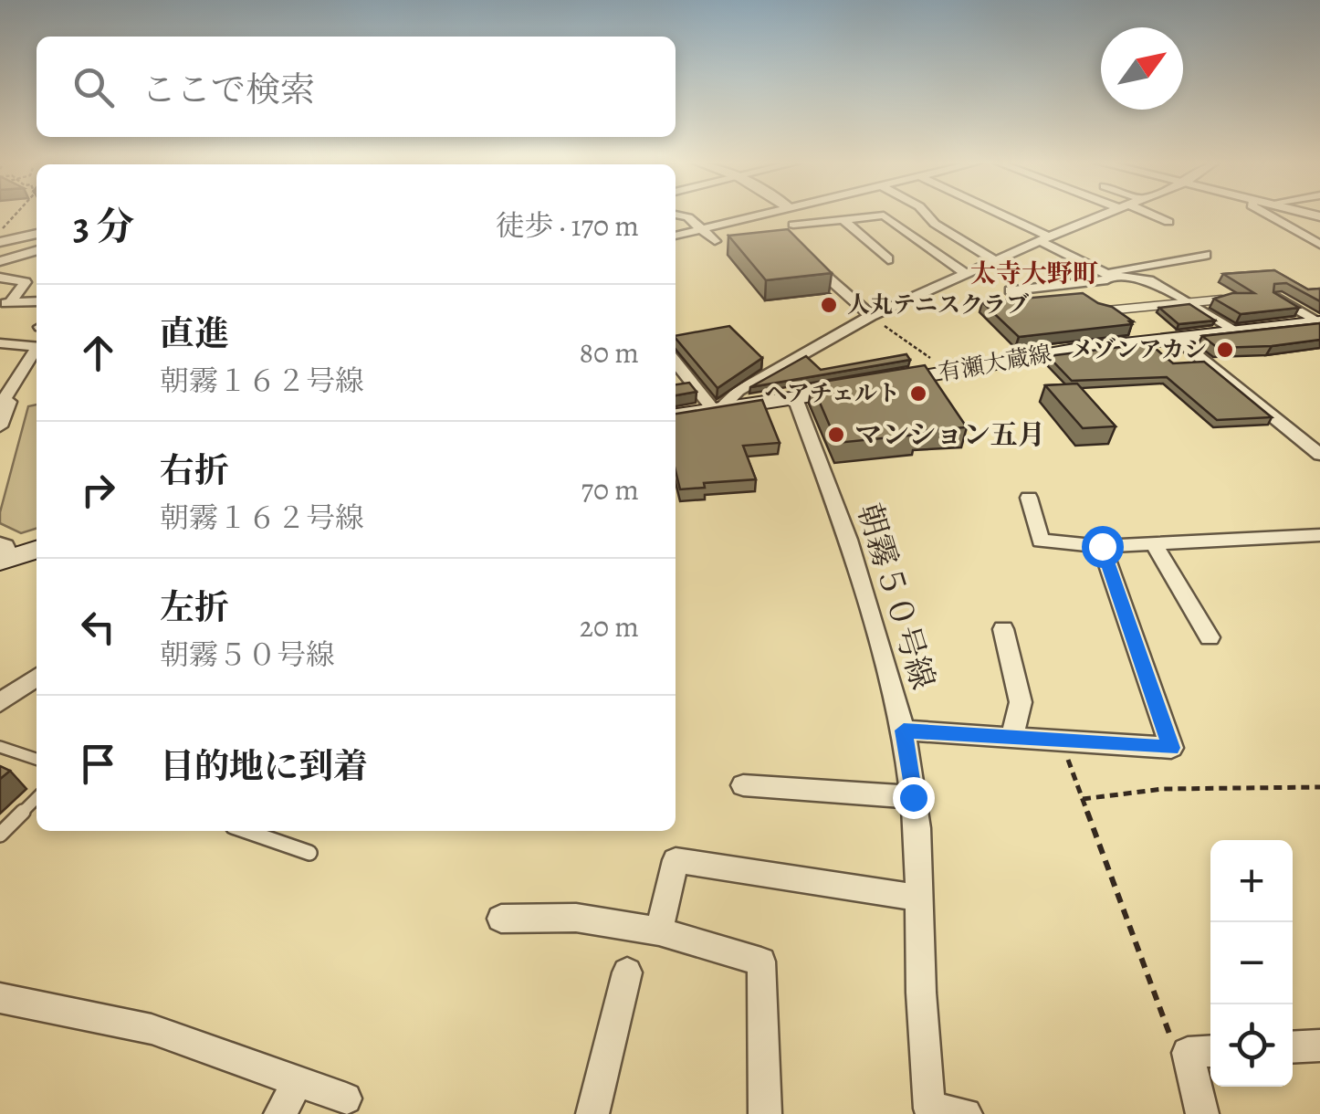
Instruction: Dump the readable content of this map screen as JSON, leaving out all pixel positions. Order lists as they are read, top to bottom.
{
  "streets": {
    "main road": ["有瀬大蔵線"],
    "street": ["朝霧５０号線"]
  },
  "crossings": [
    ["有瀬大蔵線", "朝霧５０号線"]
  ],
  "districts": ["太寺大野町"],
  "places": [
    "人丸テニスクラブ",
    "メゾンアカシ",
    "ヘアチェルト",
    "マンション五月"
  ],
  "north": "top right",
  "page": {
    "search": "ここで検索",
    "heading": ["3 分", "徒歩 · 170 m"],
    "list": [
      ["直進", "朝霧１６２号線", "80 m"],
      ["右折", "朝霧１６２号線", "70 m"],
      ["左折", "朝霧５０号線", "20 m"],
      "目的地に到着"
    ],
    "map_buttons": ["+", "−"]
  }
}
